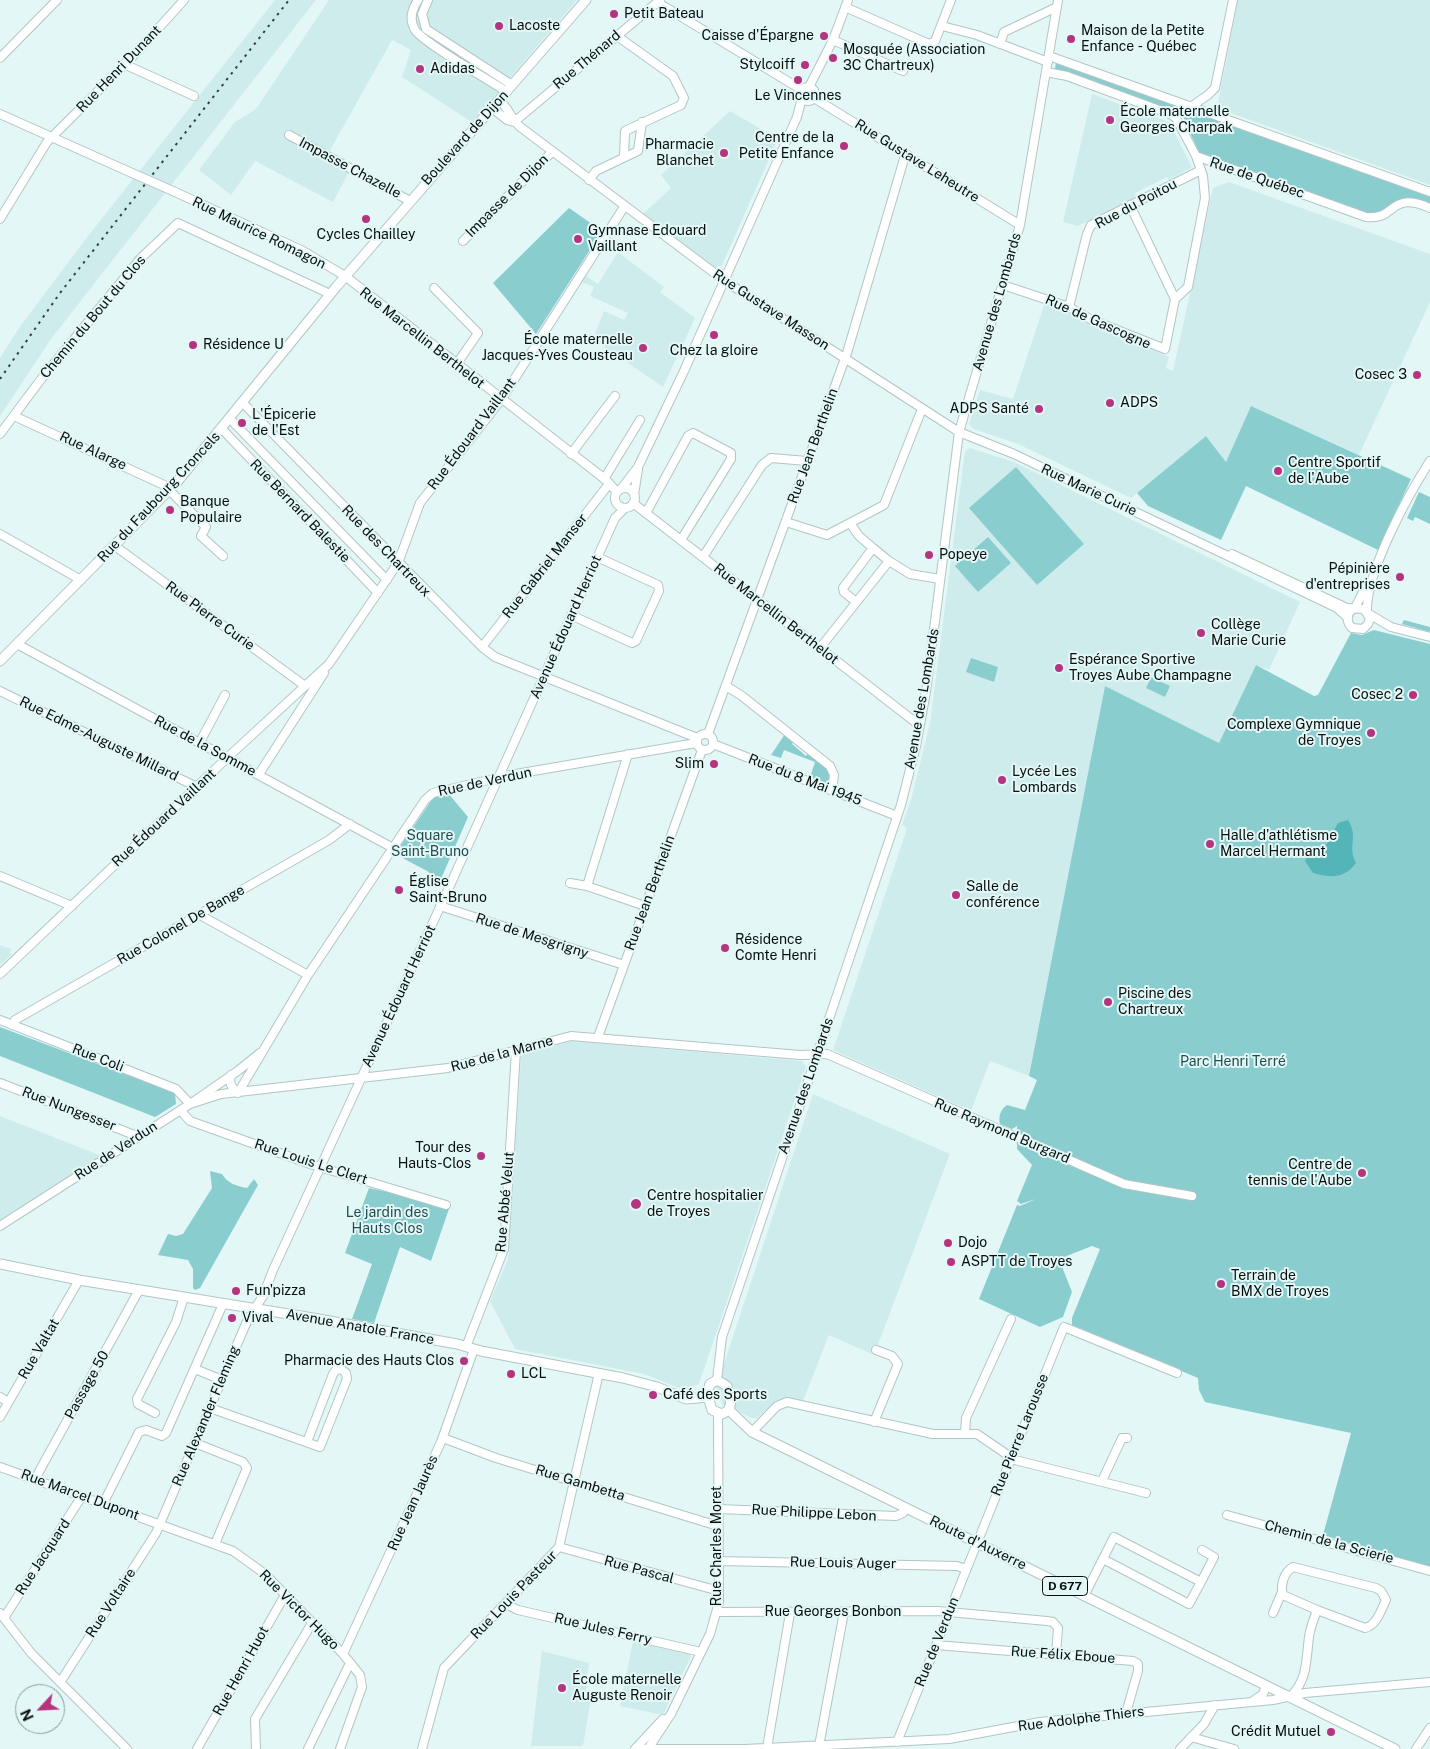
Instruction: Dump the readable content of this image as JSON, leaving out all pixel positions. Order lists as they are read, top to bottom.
{
  "streets": {
    "main road": [
      "Boulevard de Dijon",
      "Rue du Faubourg Croncels",
      "Avenue Anatole France",
      "Route d'Auxerre",
      "D 677"
    ],
    "street": [
      "Rue Thénard",
      "Rue Henri Dunant",
      "Rue Gustave Leheutre",
      "Impasse Chazelle",
      "Rue de Québec",
      "Impasse de Dijon",
      "Rue du Poitou",
      "Rue Maurice Romagon",
      "Avenue des Lombards",
      "Rue Gustave Masson",
      "Chemin du Bout du Clos",
      "Rue de Gascogne",
      "Rue Marcellin Berthelot",
      "Rue Édouard Vaillant",
      "Rue Jean Berthelin",
      "Rue Alarge",
      "Rue Marie Curie",
      "Rue Bernard Balestie",
      "Rue des Chartreux",
      "Rue Gabriel Manser",
      "Rue Pierre Curie",
      "Avenue Édouard Herriot",
      "Rue Edme-Auguste Millard",
      "Rue de la Somme",
      "Rue du 8 Mai 1945",
      "Rue de Verdun",
      "Rue Colonel De Bange",
      "Rue de Mesgrigny",
      "Rue de la Marne",
      "Rue Coli",
      "Rue Nungesser",
      "Rue Raymond Burgard",
      "Rue Louis Le Clert",
      "Rue Abbé Velut",
      "Rue Valtat",
      "Passage 50",
      "Rue Alexander Fleming",
      "Rue Pierre Larousse",
      "Rue Gambetta",
      "Rue Marcel Dupont",
      "Rue Jean Jaurès",
      "Rue Philippe Lebon",
      "Chemin de la Scierie",
      "Rue Charles Moret",
      "Rue Jacquard",
      "Rue Louis Auger",
      "Rue Pascal",
      "Rue Louis Pasteur",
      "Rue Voltaire",
      "Rue Victor Hugo",
      "Rue Georges Bonbon",
      "Rue Jules Ferry",
      "Rue Félix Eboue",
      "Rue Henri Huot",
      "Rue Adolphe Thiers"
    ]
  },
  "crossings": [
    ["Rue Thénard", "Rue Gustave Leheutre"],
    ["Rue Thénard", "Rue Gustave Masson"],
    ["Rue Henri Dunant", "Rue Maurice Romagon"],
    ["Boulevard de Dijon", "Impasse Chazelle"],
    ["Boulevard de Dijon", "Rue Maurice Romagon"],
    ["Boulevard de Dijon", "Rue Gustave Masson"],
    ["Boulevard de Dijon", "Rue Marcellin Berthelot"],
    ["Boulevard de Dijon", "Rue du Faubourg Croncels"],
    ["Rue Gustave Leheutre", "Avenue des Lombards"],
    ["Rue Gustave Leheutre", "Rue Jean Berthelin"],
    ["Impasse de Dijon", "Rue Gustave Masson"],
    ["Rue du Poitou", "Rue de Gascogne"],
    ["Rue Maurice Romagon", "Rue Marcellin Berthelot"],
    ["Rue Maurice Romagon", "Rue du Faubourg Croncels"],
    ["Avenue des Lombards", "Rue Gustave Masson"],
    ["Avenue des Lombards", "Rue de Gascogne"],
    ["Avenue des Lombards", "Rue Marcellin Berthelot"],
    ["Avenue des Lombards", "Rue Marie Curie"],
    ["Avenue des Lombards", "Rue du 8 Mai 1945"],
    ["Avenue des Lombards", "Rue de la Marne"],
    ["Avenue des Lombards", "Rue Raymond Burgard"],
    ["Avenue des Lombards", "Avenue Anatole France"],
    ["Avenue des Lombards", "Route d'Auxerre"],
    ["Avenue des Lombards", "Rue Charles Moret"],
    ["Rue Gustave Masson", "Rue Édouard Vaillant"],
    ["Rue Gustave Masson", "Rue Jean Berthelin"],
    ["Rue Gustave Masson", "Rue Marie Curie"],
    ["Chemin du Bout du Clos", "Rue Alarge"],
    ["Chemin du Bout du Clos", "Rue du Faubourg Croncels"],
    ["Rue Marcellin Berthelot", "Rue Édouard Vaillant"],
    ["Rue Marcellin Berthelot", "Rue Jean Berthelin"],
    ["Rue Marcellin Berthelot", "Rue du Faubourg Croncels"],
    ["Rue Marcellin Berthelot", "Rue Gabriel Manser"],
    ["Rue Marcellin Berthelot", "Avenue Édouard Herriot"],
    ["Rue Édouard Vaillant", "Rue Bernard Balestie"],
    ["Rue Édouard Vaillant", "Rue des Chartreux"],
    ["Rue Édouard Vaillant", "Rue Pierre Curie"],
    ["Rue Édouard Vaillant", "Rue Edme-Auguste Millard"],
    ["Rue Édouard Vaillant", "Rue de la Somme"],
    ["Rue Jean Berthelin", "Rue des Chartreux"],
    ["Rue Jean Berthelin", "Rue du 8 Mai 1945"],
    ["Rue Jean Berthelin", "Rue de Verdun"],
    ["Rue Jean Berthelin", "Rue de Mesgrigny"],
    ["Rue Jean Berthelin", "Rue de la Marne"],
    ["Rue Alarge", "Rue du Faubourg Croncels"],
    ["Rue du Faubourg Croncels", "Rue Bernard Balestie"],
    ["Rue du Faubourg Croncels", "Rue des Chartreux"],
    ["Rue du Faubourg Croncels", "Rue Pierre Curie"],
    ["Rue du Faubourg Croncels", "Rue de la Somme"],
    ["Rue des Chartreux", "Rue Gabriel Manser"],
    ["Rue des Chartreux", "Avenue Édouard Herriot"],
    ["Rue des Chartreux", "Rue du 8 Mai 1945"],
    ["Rue des Chartreux", "Rue de Verdun"],
    ["Avenue Édouard Herriot", "Rue de Verdun"],
    ["Avenue Édouard Herriot", "Rue de Mesgrigny"],
    ["Avenue Édouard Herriot", "Rue de la Marne"],
    ["Avenue Édouard Herriot", "Rue Louis Le Clert"],
    ["Avenue Édouard Herriot", "Avenue Anatole France"],
    ["Avenue Édouard Herriot", "Rue Alexander Fleming"],
    ["Rue de la Somme", "Rue de Verdun"],
    ["Rue de la Somme", "Rue Colonel De Bange"],
    ["Rue du 8 Mai 1945", "Rue de Verdun"],
    ["Rue de Verdun", "Rue de la Marne"],
    ["Rue de Verdun", "Rue Coli"],
    ["Rue de Verdun", "Rue Nungesser"],
    ["Rue de Verdun", "Rue Louis Le Clert"],
    ["Rue de Verdun", "Rue Pierre Larousse"],
    ["Rue de Verdun", "Route d'Auxerre"],
    ["Rue de Verdun", "Rue Louis Auger"],
    ["Rue de Verdun", "Rue Georges Bonbon"],
    ["Rue de Verdun", "Rue Félix Eboue"],
    ["Rue de Verdun", "Rue Adolphe Thiers"],
    ["Rue Colonel De Bange", "Rue Coli"],
    ["Rue de la Marne", "Rue Coli"],
    ["Rue de la Marne", "Rue Raymond Burgard"],
    ["Rue de la Marne", "Rue Abbé Velut"],
    ["Rue Abbé Velut", "Avenue Anatole France"],
    ["Rue Abbé Velut", "Rue Jean Jaurès"],
    ["Avenue Anatole France", "Rue Valtat"],
    ["Avenue Anatole France", "Passage 50"],
    ["Avenue Anatole France", "Rue Alexander Fleming"],
    ["Avenue Anatole France", "Rue Jean Jaurès"],
    ["Avenue Anatole France", "Route d'Auxerre"],
    ["Avenue Anatole France", "Rue Charles Moret"],
    ["Avenue Anatole France", "Rue Louis Pasteur"],
    ["Passage 50", "Rue Marcel Dupont"],
    ["Rue Alexander Fleming", "Rue Marcel Dupont"],
    ["Rue Alexander Fleming", "Rue Voltaire"],
    ["Rue Alexander Fleming", "Rue Victor Hugo"],
    ["Rue Pierre Larousse", "Route d'Auxerre"],
    ["Rue Gambetta", "Rue Jean Jaurès"],
    ["Rue Gambetta", "Rue Charles Moret"],
    ["Rue Gambetta", "Rue Louis Pasteur"],
    ["Rue Marcel Dupont", "Rue Jacquard"],
    ["Rue Marcel Dupont", "Rue Voltaire"],
    ["Rue Marcel Dupont", "Rue Victor Hugo"],
    ["Rue Jean Jaurès", "Rue Victor Hugo"],
    ["Rue Philippe Lebon", "Route d'Auxerre"],
    ["Rue Philippe Lebon", "Rue Charles Moret"],
    ["Route d'Auxerre", "Rue Charles Moret"],
    ["Route d'Auxerre", "Rue Adolphe Thiers"],
    ["Rue Charles Moret", "Rue Louis Auger"],
    ["Rue Charles Moret", "Rue Pascal"],
    ["Rue Charles Moret", "Rue Georges Bonbon"],
    ["Rue Charles Moret", "Rue Jules Ferry"],
    ["Rue Charles Moret", "Rue Adolphe Thiers"],
    ["Rue Pascal", "Rue Louis Pasteur"],
    ["Rue Louis Pasteur", "Rue Jules Ferry"],
    ["Rue Voltaire", "Rue Victor Hugo"],
    ["Rue Victor Hugo", "Rue Henri Huot"],
    ["Rue Georges Bonbon", "Rue Félix Eboue"],
    ["Rue Félix Eboue", "Rue Adolphe Thiers"]
  ],
  "parks": ["Square Saint-Bruno", "Parc Henri Terré", "Le jardin des Hauts Clos"],
  "places": [
    "Petit Bateau",
    "Lacoste",
    "Caisse d'Épargne",
    "Maison de la Petite Enfance - Québec",
    "Mosquée (Association 3C Chartreux)",
    "Stylcoiff",
    "Adidas",
    "Le Vincennes",
    "École maternelle Georges Charpak",
    "Centre de la Petite Enfance",
    "Pharmacie Blanchet",
    "Cycles Chailley",
    "Gymnase Edouard Vaillant",
    "Chez la gloire",
    "Résidence U",
    "École maternelle Jacques-Yves Cousteau",
    "Cosec 3",
    "ADPS",
    "ADPS Santé",
    "L'Épicerie de l'Est",
    "Centre Sportif de l'Aube",
    "Banque Populaire",
    "Popeye",
    "Pépinière d'entreprises",
    "Collège Marie Curie",
    "Espérance Sportive Troyes Aube Champagne",
    "Cosec 2",
    "Complexe Gymnique de Troyes",
    "Slim",
    "Lycée Les Lombards",
    "Halle d'athlétisme Marcel Hermant",
    "Église Saint-Bruno",
    "Salle de conférence",
    "Résidence Comte Henri",
    "Piscine des Chartreux",
    "Tour des Hauts-Clos",
    "Centre de tennis de l'Aube",
    "Centre hospitalier de Troyes",
    "Dojo",
    "ASPTT de Troyes",
    "Terrain de BMX de Troyes",
    "Fun'pizza",
    "Vival",
    "Pharmacie des Hauts Clos",
    "LCL",
    "Café des Sports",
    "École maternelle Auguste Renoir",
    "Crédit Mutuel"
  ],
  "north": "bottom left"
}
